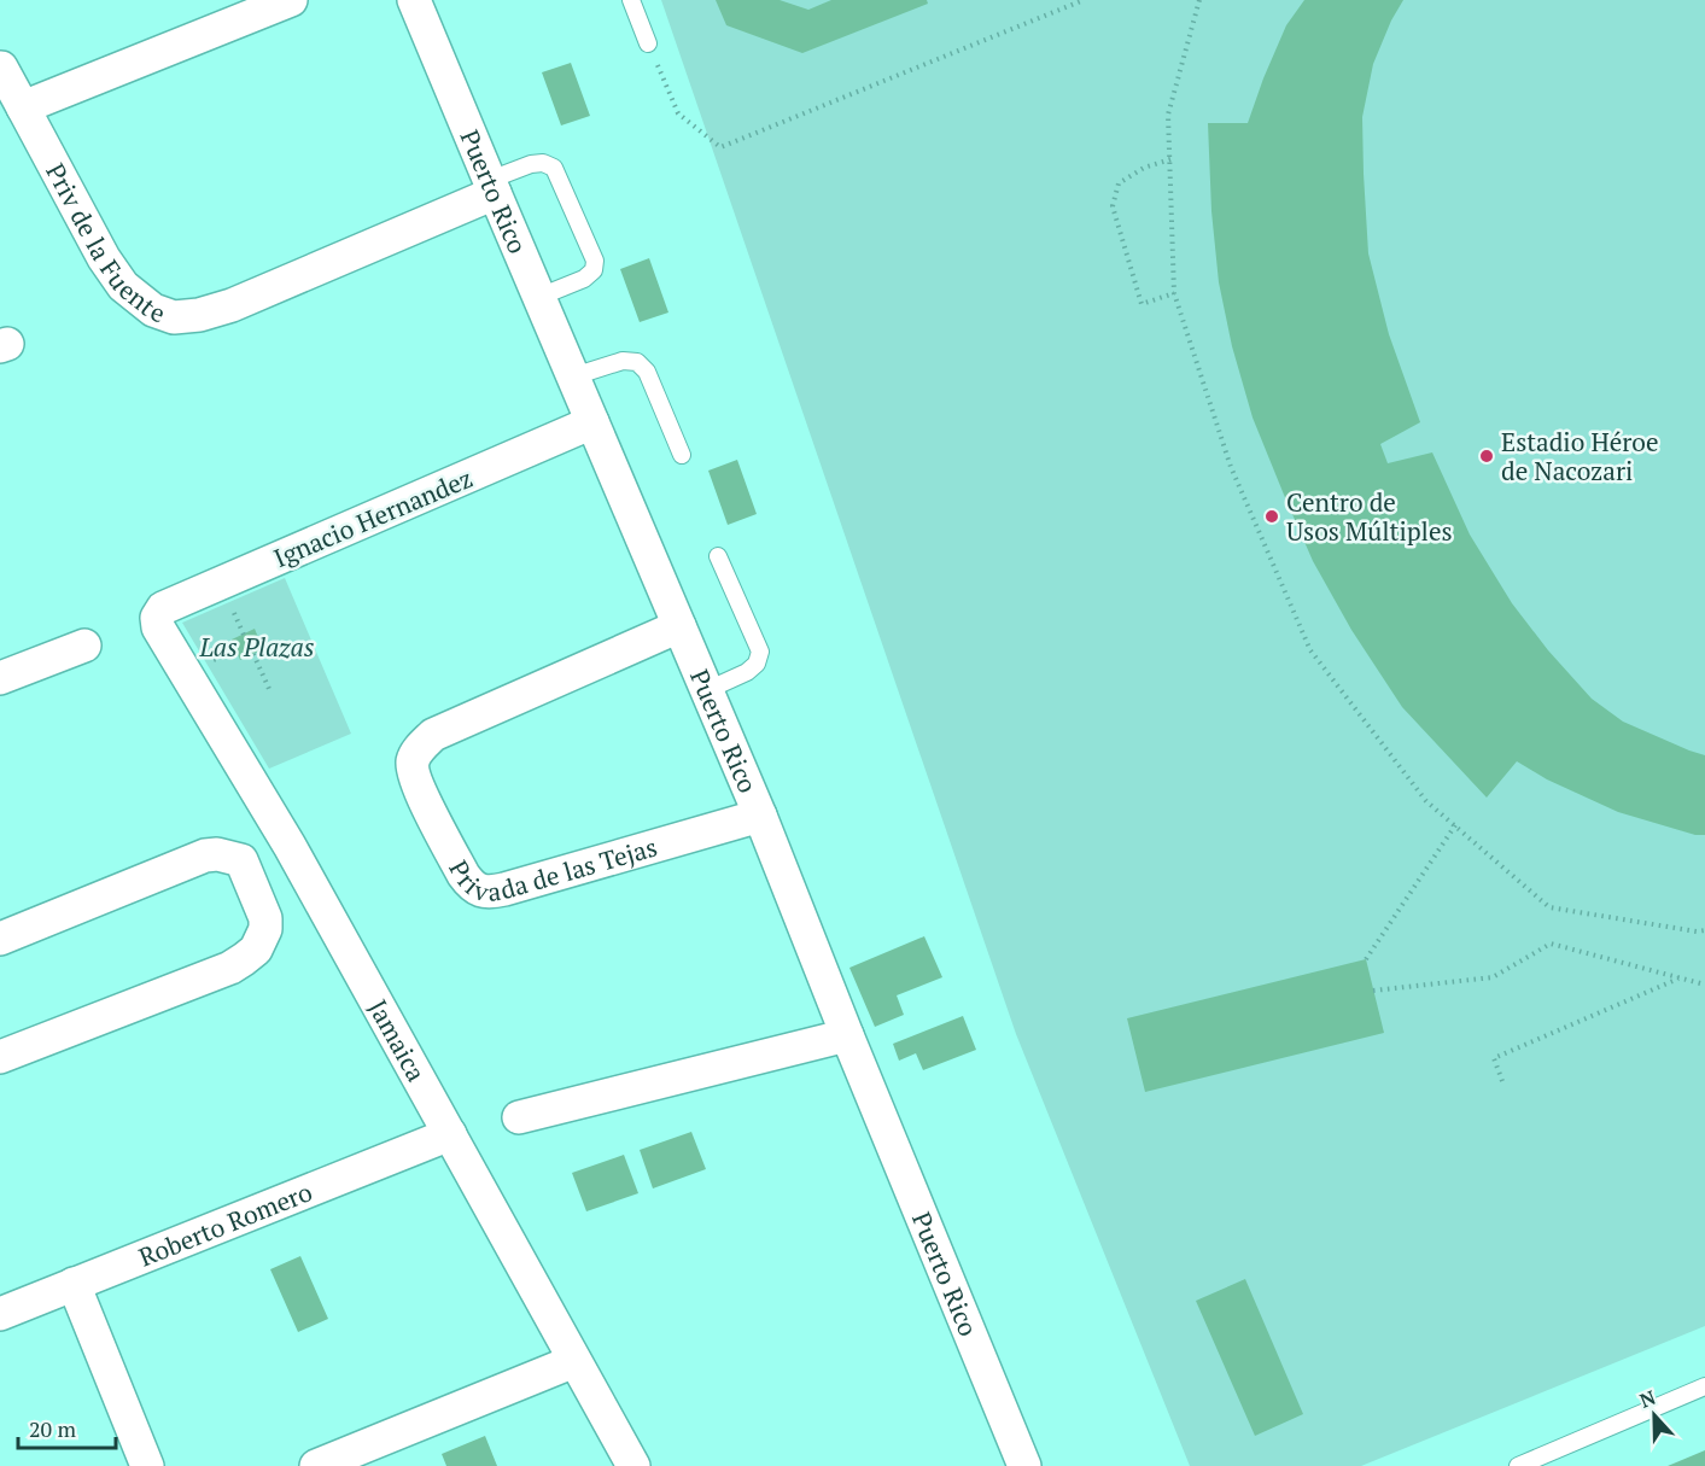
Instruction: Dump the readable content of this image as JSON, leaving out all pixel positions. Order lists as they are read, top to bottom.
{
  "streets": {
    "street": [
      "Puerto Rico",
      "Priv de la Fuente",
      "Ignacio Hernandez",
      "Privada de las Tejas",
      "Jamaica",
      "Roberto Romero"
    ]
  },
  "crossings": [
    ["Puerto Rico", "Priv de la Fuente"],
    ["Puerto Rico", "Ignacio Hernandez"],
    ["Puerto Rico", "Privada de las Tejas"],
    ["Ignacio Hernandez", "Jamaica"],
    ["Jamaica", "Roberto Romero"]
  ],
  "parks": ["Las Plazas"],
  "places": ["Estadio Héroe de Nacozari", "Centro de Usos Múltiples"],
  "scale_bar": "20 m",
  "north": "top"
}
